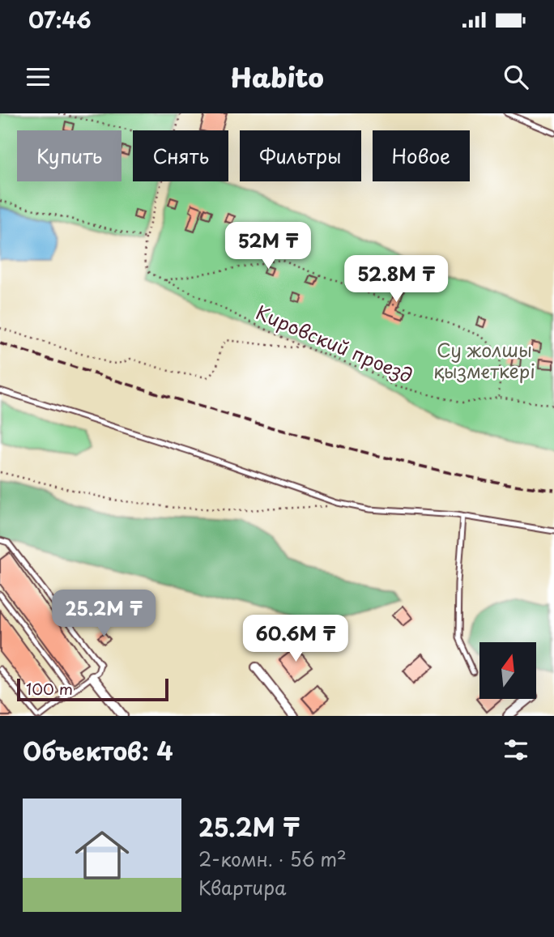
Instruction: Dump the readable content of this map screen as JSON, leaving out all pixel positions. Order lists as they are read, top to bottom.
{
  "streets": {
    "path": ["Кировский проезд"]
  },
  "parks": ["Су жолшы қызметкері"],
  "scale_bar": "100 m",
  "north": "top",
  "page": {
    "status": "07:46",
    "header": "Habito",
    "chip": [
      "Купить",
      "Снять",
      "Фильтры",
      "Новое"
    ],
    "price": [
      "52M ₸",
      "52.8M ₸",
      "25.2M ₸",
      "60.6M ₸"
    ],
    "scale": "100 m",
    "heading": "Объектов: 4",
    "list": [
      {
        "name": "25.2M ₸",
        "note": "2-комн. · 56 m² · Квартира"
      }
    ]
  }
}
